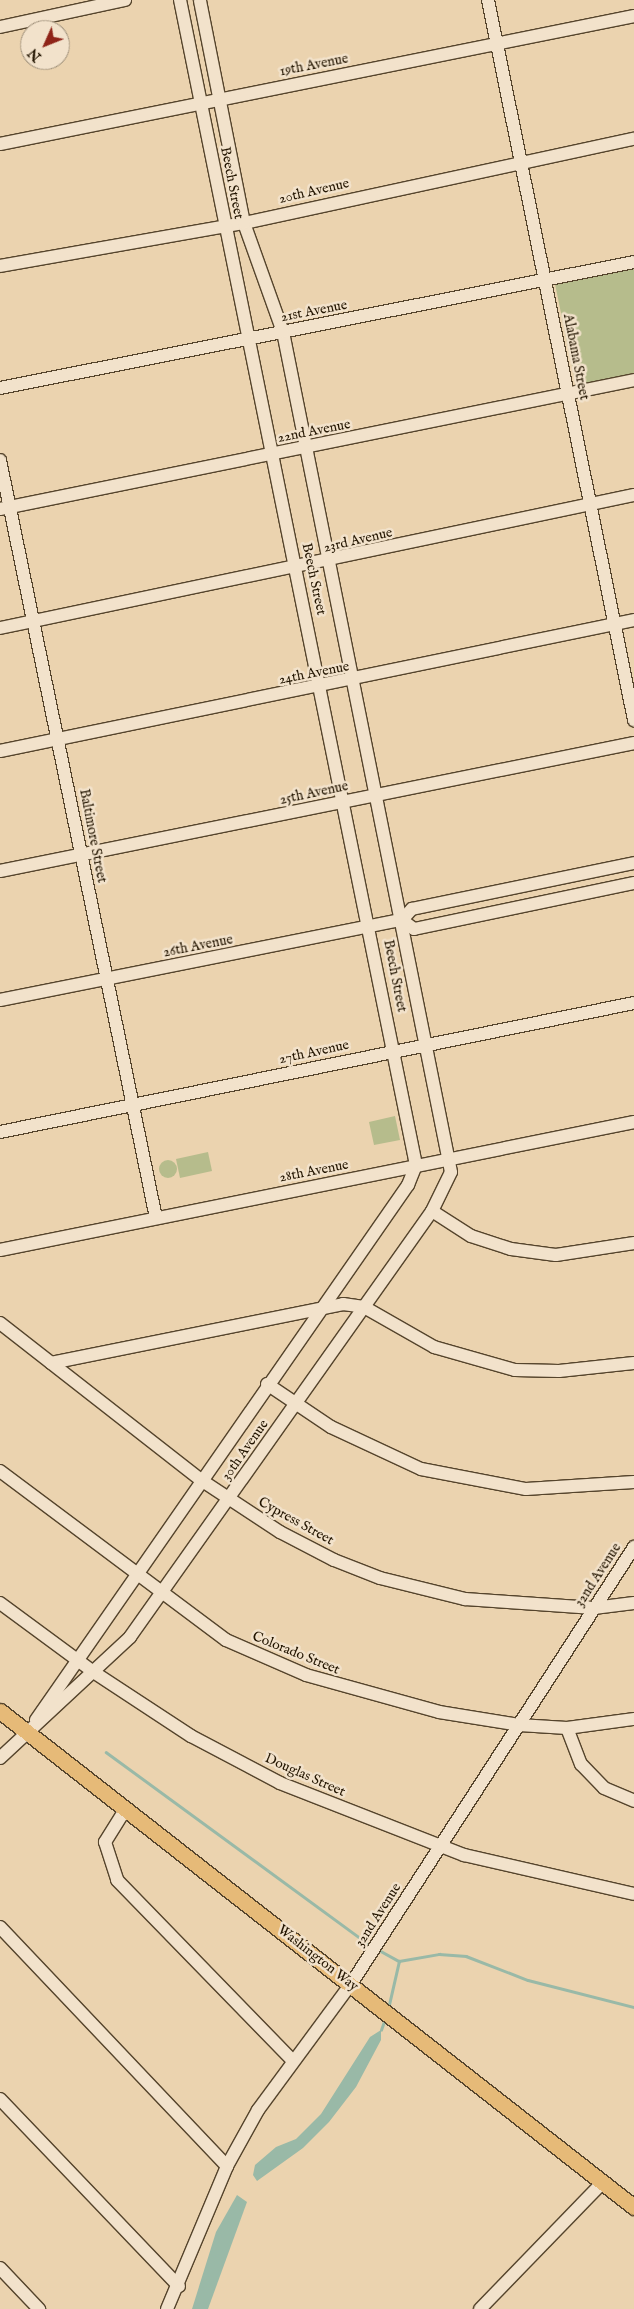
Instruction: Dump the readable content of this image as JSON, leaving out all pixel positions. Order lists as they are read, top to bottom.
{
  "streets": {
    "main road": ["Washington Way"],
    "street": [
      "19th Avenue",
      "Beech Street",
      "20th Avenue",
      "21st Avenue",
      "Alabama Street",
      "22nd Avenue",
      "23rd Avenue",
      "24th Avenue",
      "25th Avenue",
      "Baltimore Street",
      "26th Avenue",
      "27th Avenue",
      "28th Avenue",
      "30th Avenue",
      "Cypress Street",
      "32nd Avenue",
      "Colorado Street",
      "Douglas Street"
    ]
  },
  "crossings": [
    ["19th Avenue", "Beech Street"],
    ["19th Avenue", "Alabama Street"],
    ["Beech Street", "20th Avenue"],
    ["Beech Street", "21st Avenue"],
    ["Beech Street", "22nd Avenue"],
    ["Beech Street", "23rd Avenue"],
    ["Beech Street", "24th Avenue"],
    ["Beech Street", "25th Avenue"],
    ["Beech Street", "26th Avenue"],
    ["Beech Street", "27th Avenue"],
    ["Beech Street", "28th Avenue"],
    ["Beech Street", "30th Avenue"],
    ["20th Avenue", "Alabama Street"],
    ["21st Avenue", "Alabama Street"],
    ["Alabama Street", "22nd Avenue"],
    ["Alabama Street", "23rd Avenue"],
    ["Alabama Street", "24th Avenue"],
    ["22nd Avenue", "Baltimore Street"],
    ["23rd Avenue", "Baltimore Street"],
    ["24th Avenue", "Baltimore Street"],
    ["25th Avenue", "Baltimore Street"],
    ["Baltimore Street", "26th Avenue"],
    ["Baltimore Street", "27th Avenue"],
    ["Baltimore Street", "28th Avenue"],
    ["28th Avenue", "30th Avenue"],
    ["30th Avenue", "Cypress Street"],
    ["30th Avenue", "Colorado Street"],
    ["30th Avenue", "Douglas Street"],
    ["30th Avenue", "Washington Way"],
    ["Cypress Street", "32nd Avenue"],
    ["32nd Avenue", "Colorado Street"],
    ["32nd Avenue", "Douglas Street"],
    ["32nd Avenue", "Washington Way"]
  ],
  "north": "bottom left"
}
